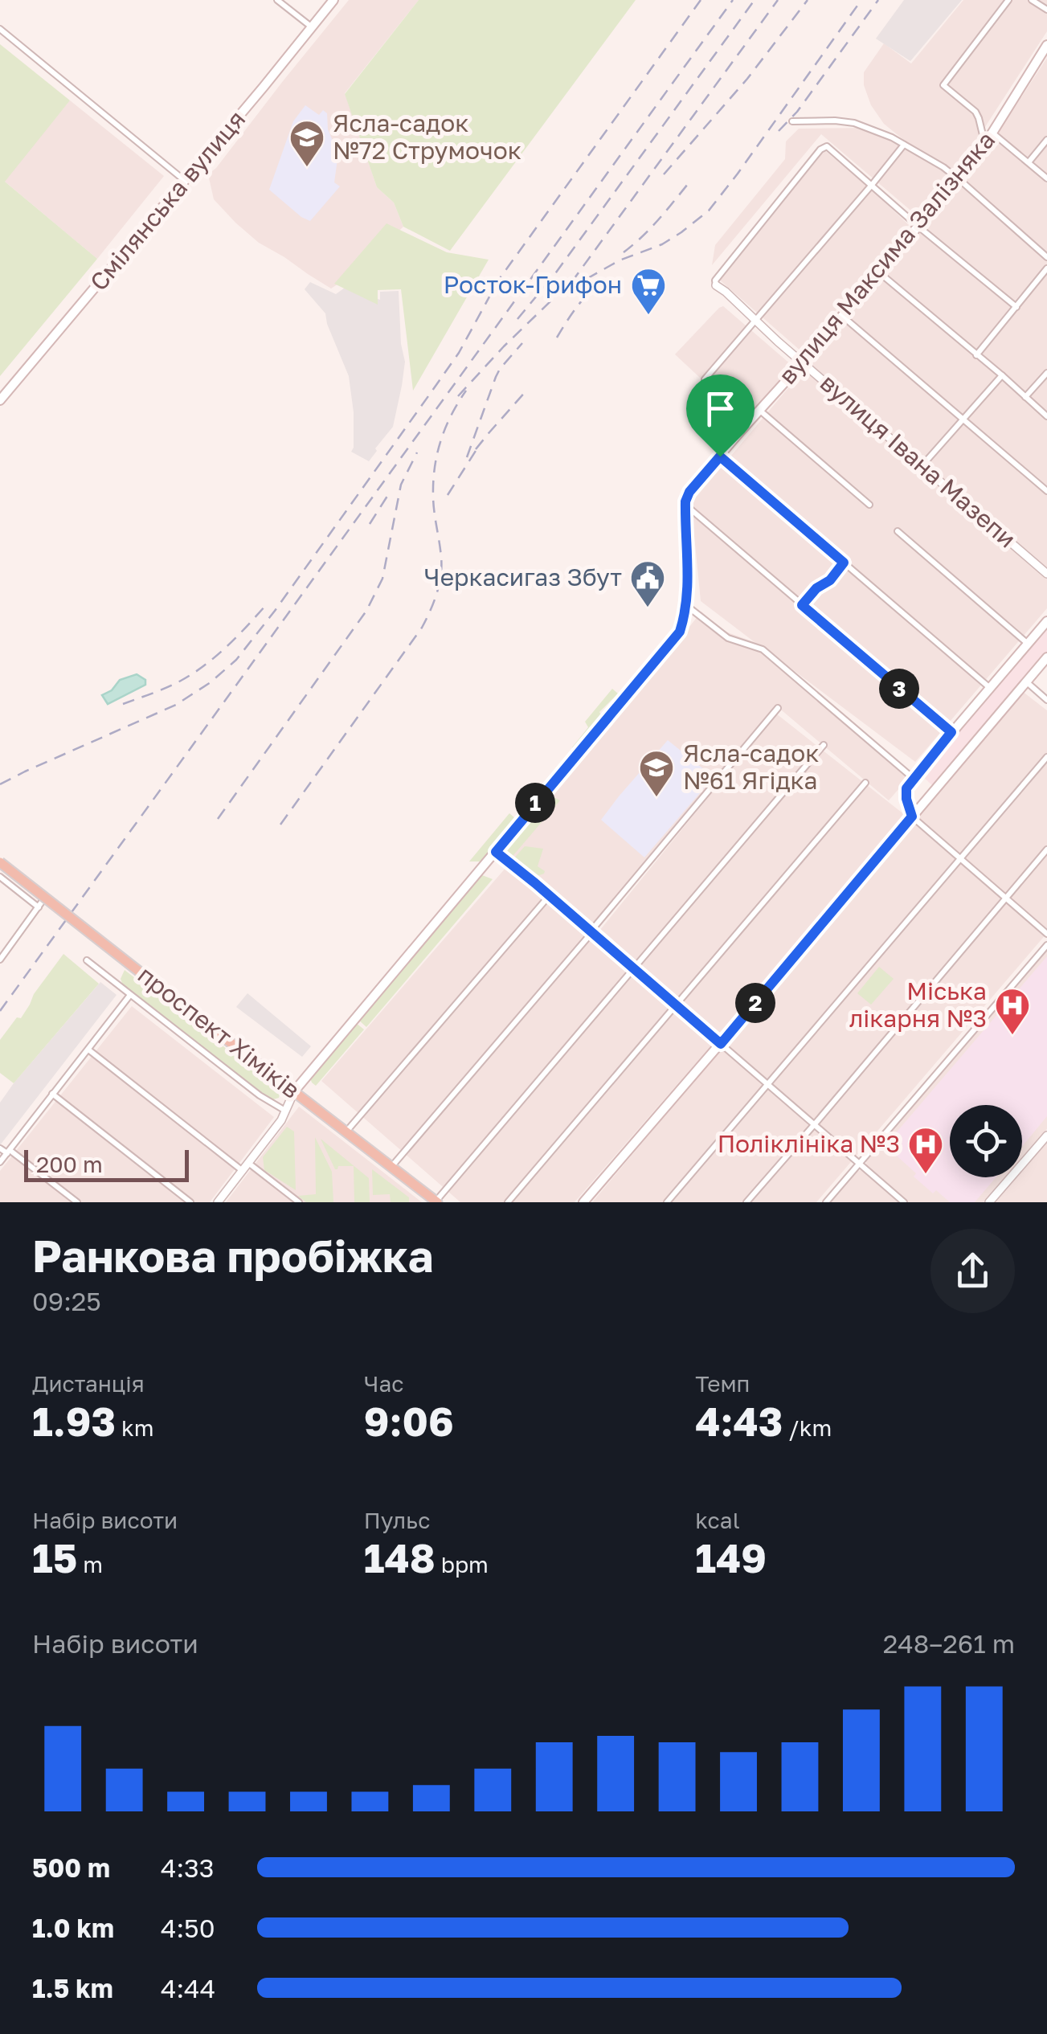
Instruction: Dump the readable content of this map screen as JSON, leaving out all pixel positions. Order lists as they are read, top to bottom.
{
  "streets": {
    "main road": ["Смілянська вулиця", "вулиця Максима Залізняка", "проспект Хіміків"],
    "street": ["вулиця Івана Мазепи"]
  },
  "crossings": [
    ["вулиця Максима Залізняка", "вулиця Івана Мазепи"]
  ],
  "places": {
    "school or university": ["Ясла-садок №72 Струмочок", "Ясла-садок №61 Ягідка"],
    "supermarket": ["Росток-Грифон"],
    "public building": ["Черкасигаз Збут"],
    "hospital": ["Міська лікарня №3", "Поліклініка №3"]
  },
  "scale_bar": "200 m",
  "page": {
    "pins": ["3", "1", "2"],
    "scale": "200 m",
    "heading": ["Ранкова пробіжка", "09:25"],
    "stats": [
      ["Дистанція", "1.93 km"],
      ["Час", "9:06"],
      ["Темп", "4:43 /km"],
      ["Набір висоти", "15 m"],
      ["Пульс", "148 bpm"],
      ["kcal", "149"]
    ],
    "chart": ["Набір висоти", "248–261 m"],
    "list": [
      {
        "name": "500 m",
        "note": "4:33"
      },
      {
        "name": "1.0 km",
        "note": "4:50"
      },
      {
        "name": "1.5 km",
        "note": "4:44"
      }
    ]
  }
}
